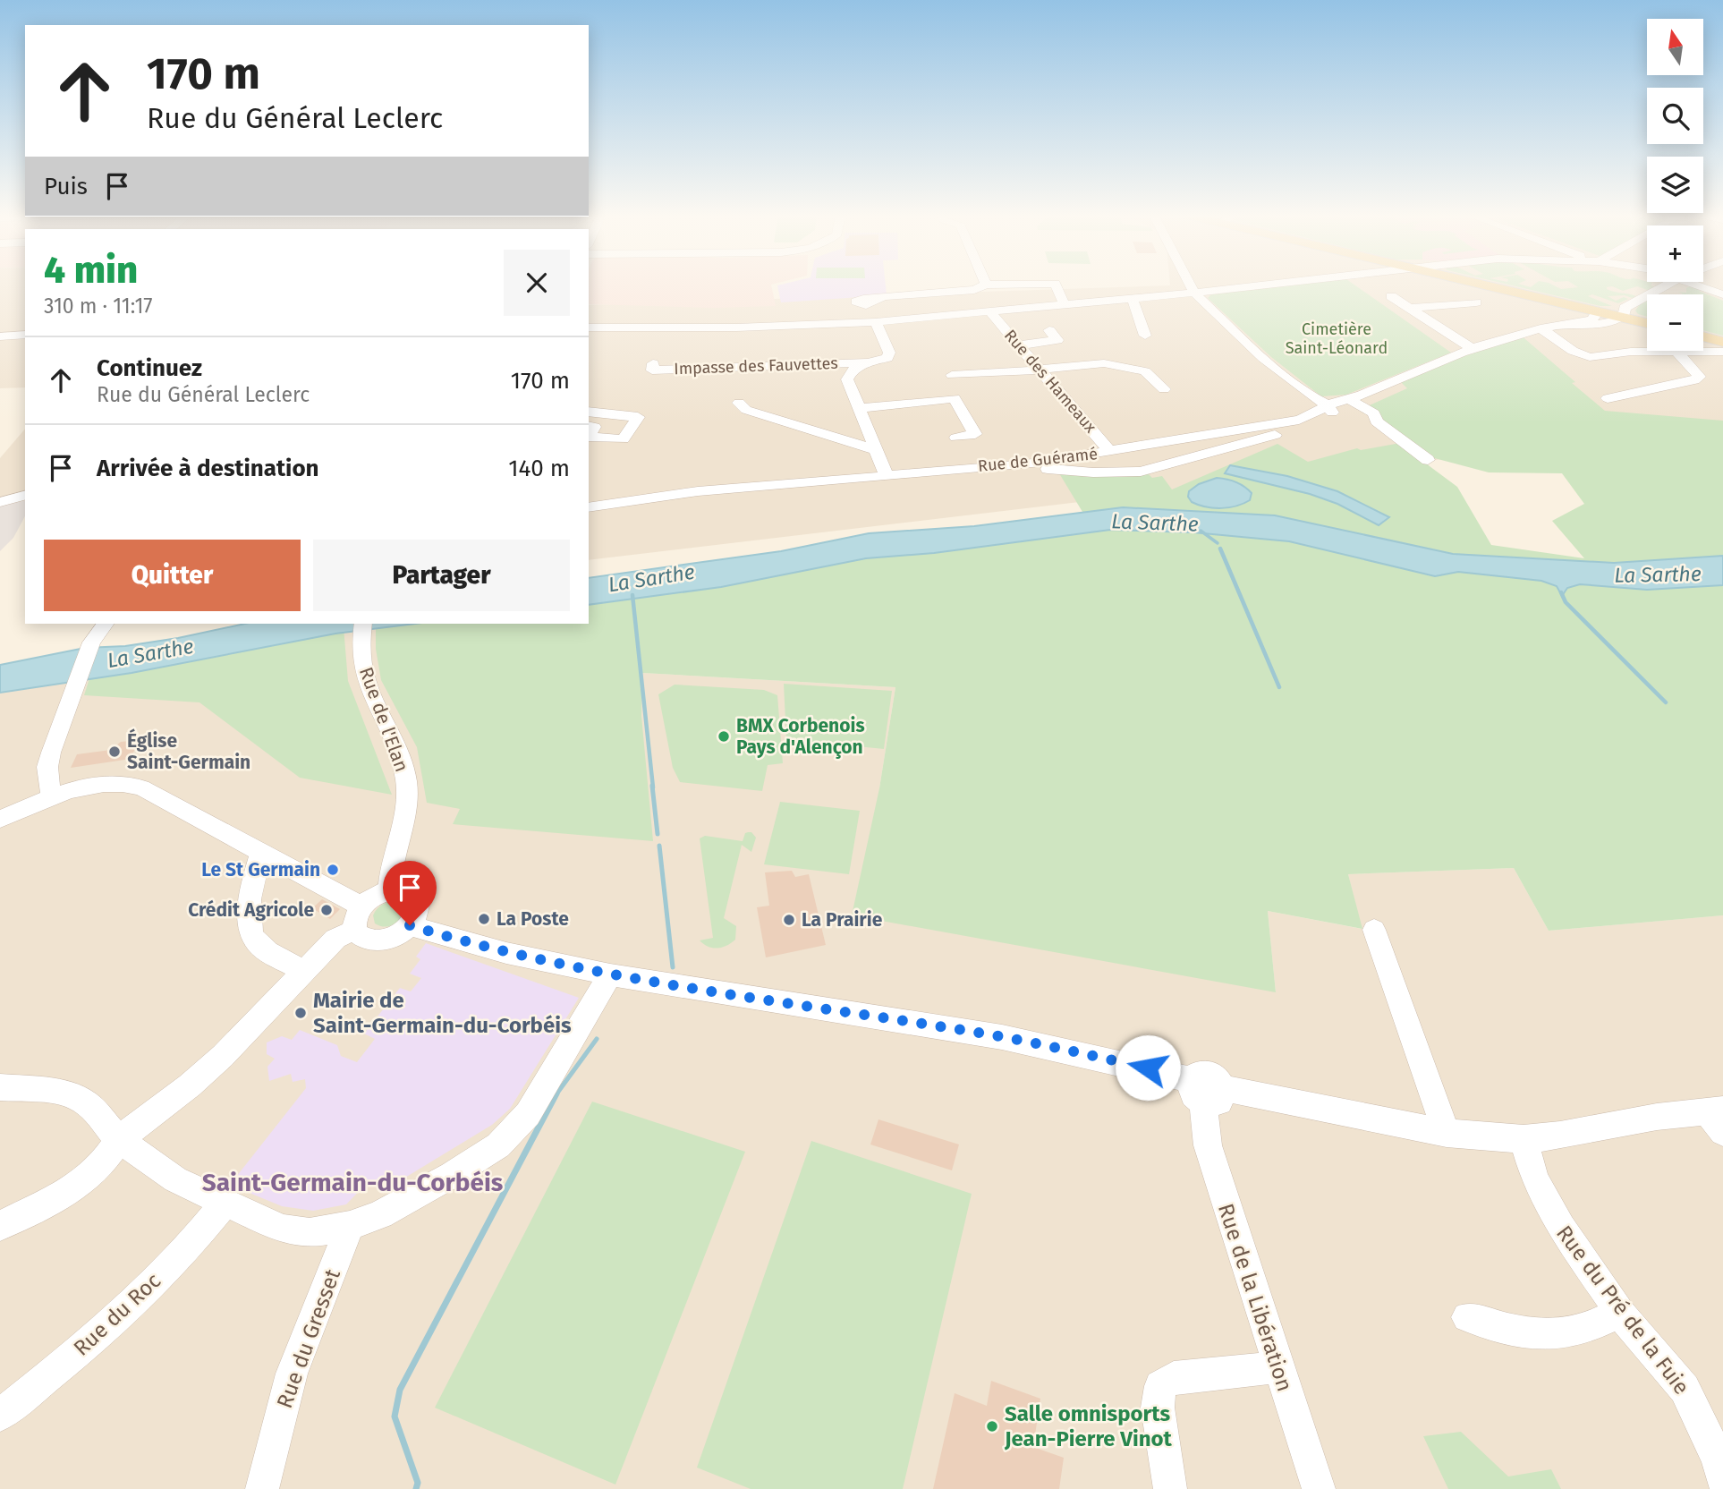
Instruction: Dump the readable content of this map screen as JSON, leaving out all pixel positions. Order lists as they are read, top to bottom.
{
  "streets": {
    "street": [
      "Impasse des Fauvettes",
      "Rue des Hameaux",
      "Rue de Guéramé",
      "Rue de l'Elan",
      "Rue de la Libération",
      "Rue du Pré de la Fuie",
      "Rue du Roc",
      "Rue du Gresset"
    ]
  },
  "crossings": [
    ["Rue des Hameaux", "Rue de Guéramé"]
  ],
  "districts": ["Saint-Germain-du-Corbéis"],
  "water": ["La Sarthe"],
  "parks": ["Cimetière Saint-Léonard"],
  "places": [
    "BMX Corbenois Pays d'Alençon",
    "Église Saint-Germain",
    "Le St Germain",
    "Crédit Agricole",
    "La Poste",
    "La Prairie",
    "Mairie de Saint-Germain-du-Corbéis",
    "Salle omnisports Jean-Pierre Vinot"
  ],
  "north": "top",
  "page": {
    "map_buttons": ["+", "−"],
    "turn": ["170 m", "Rue du Général Leclerc"],
    "then": "Puis",
    "heading": ["4 min", "310 m · 11:17"],
    "list": [
      {
        "name": "Continuez",
        "note": "Rue du Général Leclerc",
        "value": "170 m"
      },
      {
        "name": "Arrivée à destination",
        "value": "140 m"
      }
    ],
    "buttons": ["Quitter", "Partager"]
  }
}
